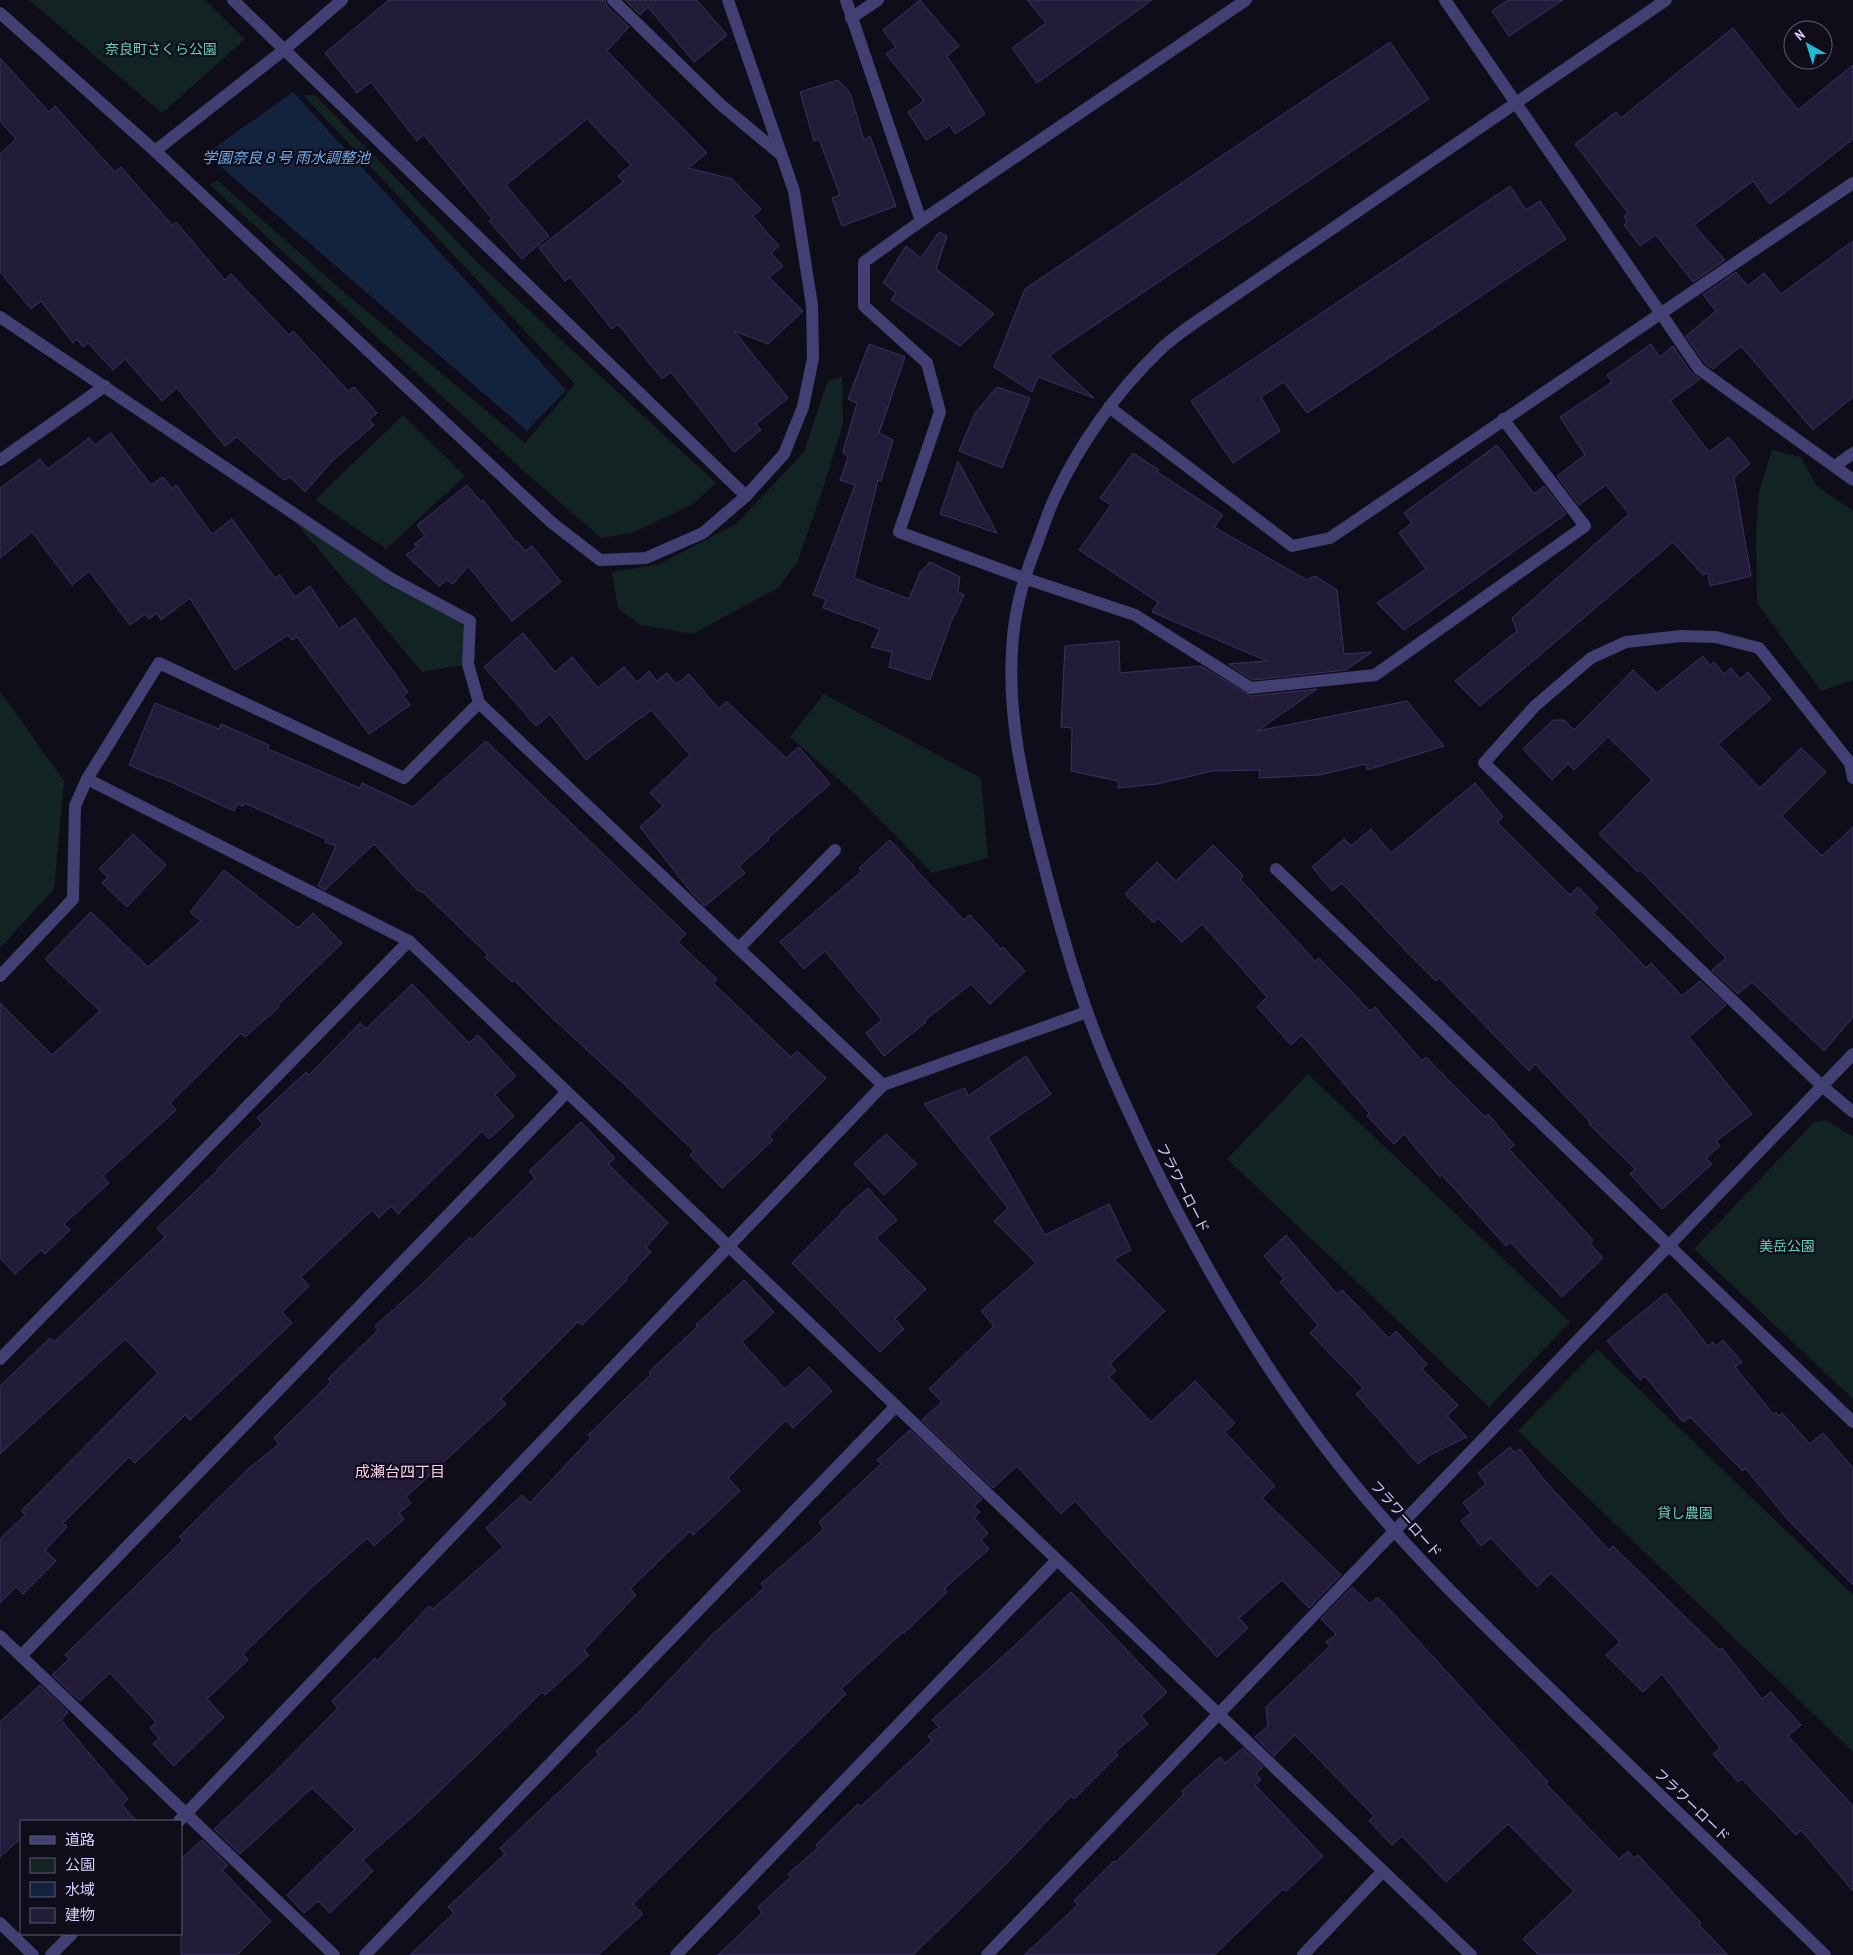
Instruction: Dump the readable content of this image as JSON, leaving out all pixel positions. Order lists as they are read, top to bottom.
{
  "streets": {
    "street": ["フラワーロード"]
  },
  "districts": ["成瀬台四丁目"],
  "water": ["学園奈良８号 雨水調整池"],
  "parks": ["奈良町さくら公園", "美岳公園", "貸し農園"],
  "legend": [
    "道路",
    "公園",
    "水域",
    "建物"
  ],
  "north": "top left"
}
